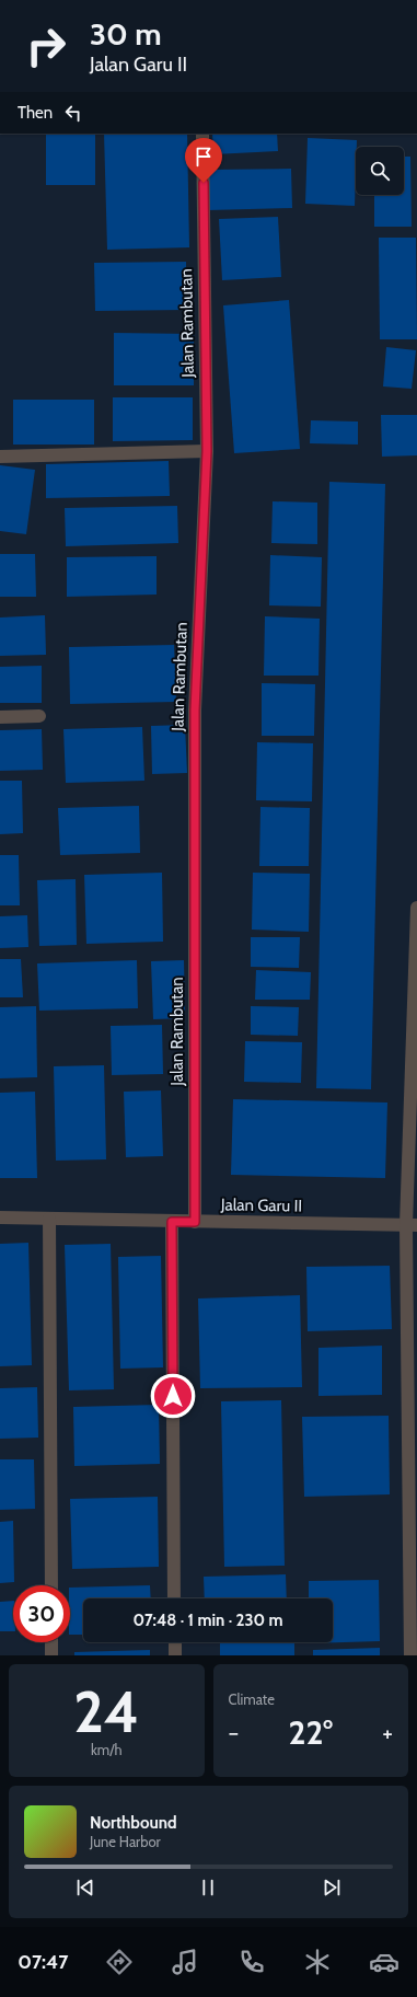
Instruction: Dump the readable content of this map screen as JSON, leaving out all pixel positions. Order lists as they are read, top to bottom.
{
  "streets": {
    "street": ["Jalan Rambutan", "Jalan Garu II"]
  },
  "crossings": [
    ["Jalan Rambutan", "Jalan Garu II"]
  ],
  "page": {
    "turn": ["30 m", "Jalan Garu II"],
    "then": "Then",
    "limit": "30",
    "trip": "07:48 · 1 min · 230 m",
    "tile": [
      ["24", "km/h"],
      "Climate"
    ],
    "heat": ["−", "22°", "+"],
    "song": ["Northbound", "June Harbor"],
    "tabs": "07:47"
  }
}
